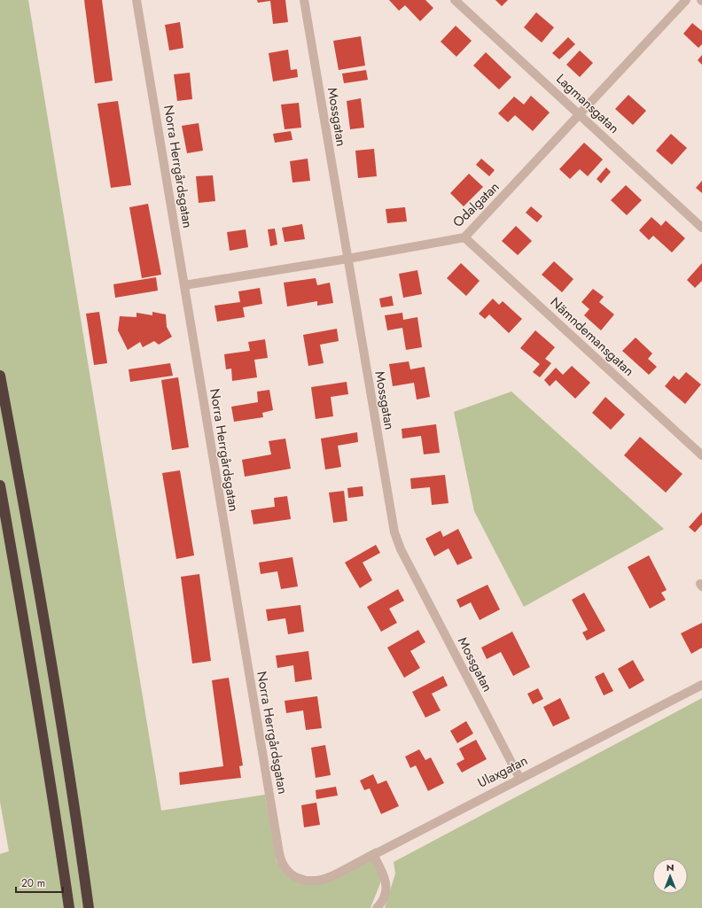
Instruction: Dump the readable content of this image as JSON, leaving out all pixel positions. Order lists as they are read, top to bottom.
{
  "streets": {
    "street": [
      "Lagmansgatan",
      "Mossgatan",
      "Norra Herrgårdsgatan",
      "Odalgatan",
      "Nämndemansgatan",
      "Ulaxgatan"
    ]
  },
  "crossings": [
    ["Lagmansgatan", "Odalgatan"],
    ["Mossgatan", "Odalgatan"],
    ["Mossgatan", "Ulaxgatan"],
    ["Norra Herrgårdsgatan", "Odalgatan"],
    ["Norra Herrgårdsgatan", "Ulaxgatan"],
    ["Odalgatan", "Nämndemansgatan"]
  ],
  "scale_bar": "20 m",
  "north": "top"
}
